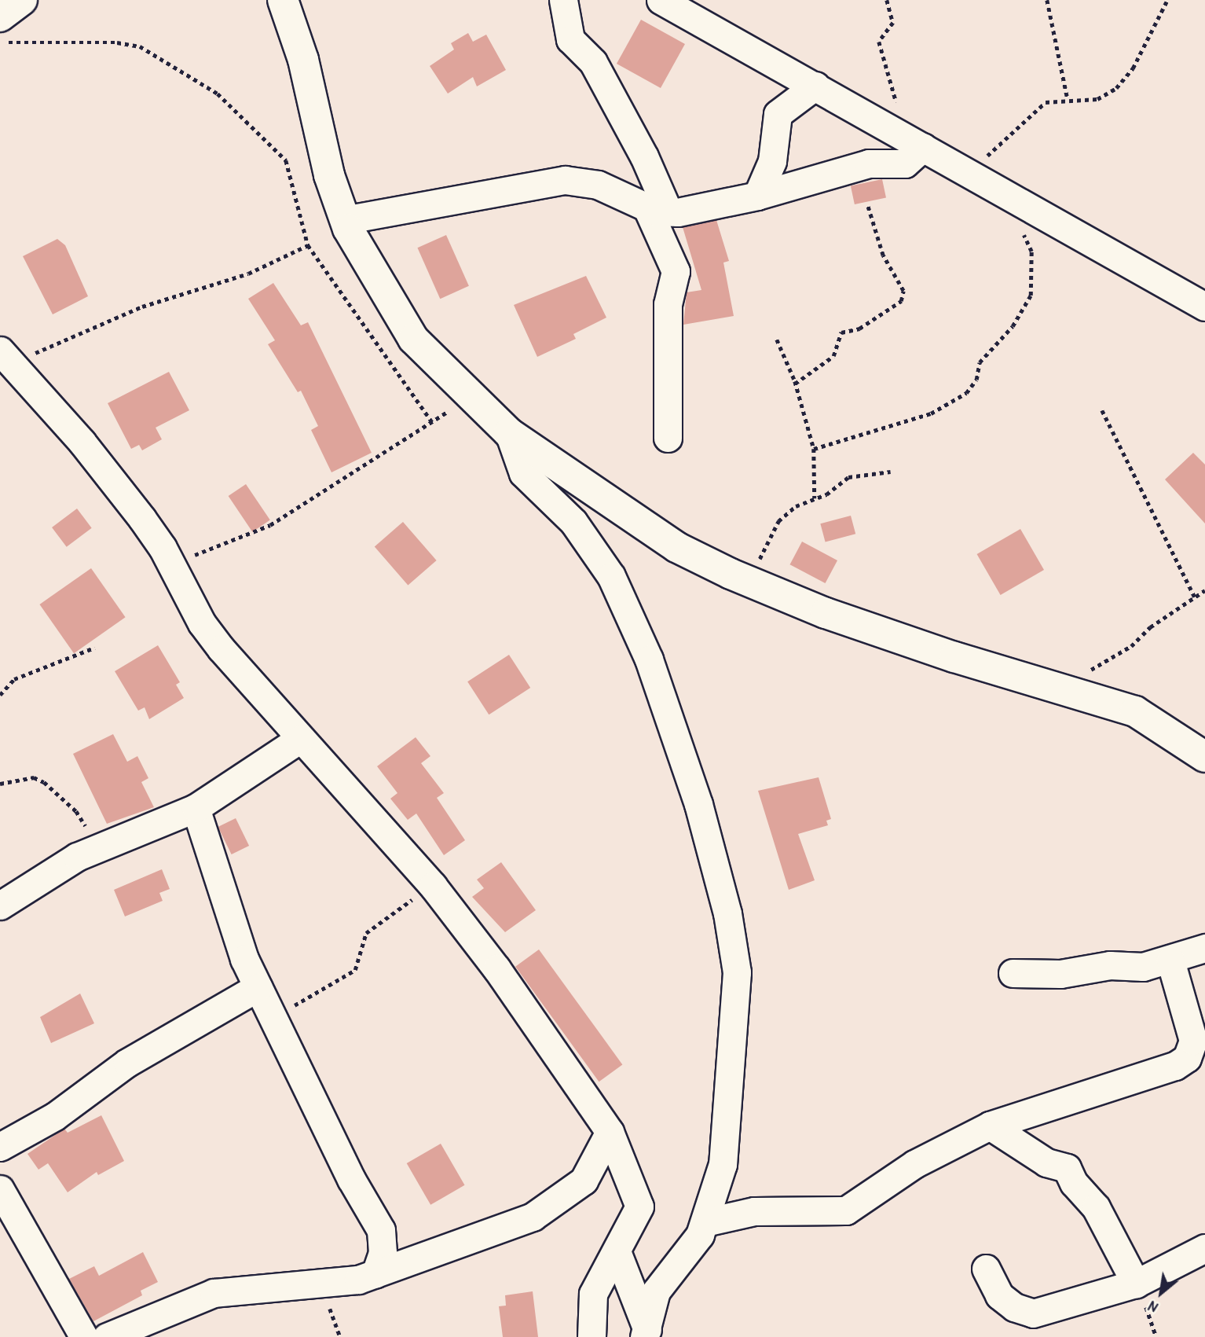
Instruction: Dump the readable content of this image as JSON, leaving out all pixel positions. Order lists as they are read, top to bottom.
{
  "north": "bottom left"
}
